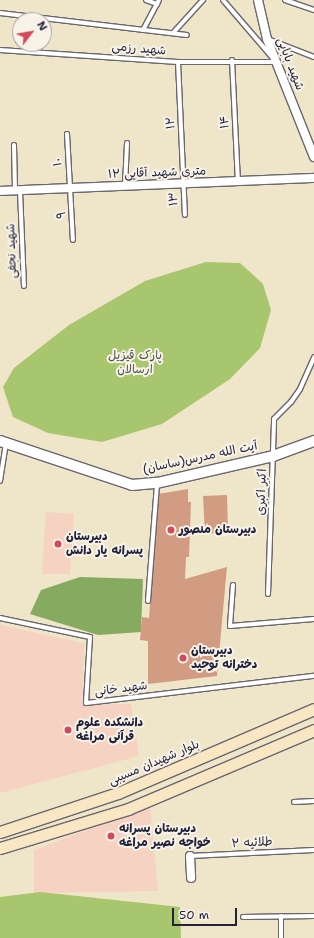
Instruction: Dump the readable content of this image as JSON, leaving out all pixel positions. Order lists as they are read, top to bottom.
{
  "streets": {
    "main road": ["بلوار شهیدان مسیبی"],
    "street": ["شهید بابایی", "۱۲ متری شهید آقایی", "آیت الله مدرس(ساسان)"],
    "lane": [
      "شهید رزمی",
      "۱۴",
      "۱۲",
      "۱۰",
      "۱۳",
      "۹",
      "شهید نجفی",
      "اکبر اکبری",
      "شهید خانی",
      "طلائیه ۲"
    ]
  },
  "crossings": [
    ["شهید رزمی", "شهید بابایی"],
    ["شهید رزمی", "۱۴"],
    ["شهید رزمی", "۱۲"],
    ["۱۴", "۱۲ متری شهید آقایی"],
    ["۱۲", "۱۲ متری شهید آقایی"],
    ["۱۲", "۱۳"],
    ["۱۰", "۱۲ متری شهید آقایی"],
    ["۱۰", "۹"],
    ["۱۲ متری شهید آقایی", "۱۳"],
    ["۱۲ متری شهید آقایی", "۹"],
    ["۱۲ متری شهید آقایی", "شهید نجفی"],
    ["آیت الله مدرس(ساسان)", "اکبر اکبری"]
  ],
  "parks": ["پارک قیزیل ارسالان"],
  "places": [
    "دبیرستان منصور",
    "دبیرستان پسرانه یار دانش",
    "دبیرستان دخترانه توحید",
    "دانشکده علوم قرآنی مراغه",
    "دبیرستان پسرانه خواجه نصیر مراغه"
  ],
  "scale_bar": "50 m",
  "north": "top right"
}
